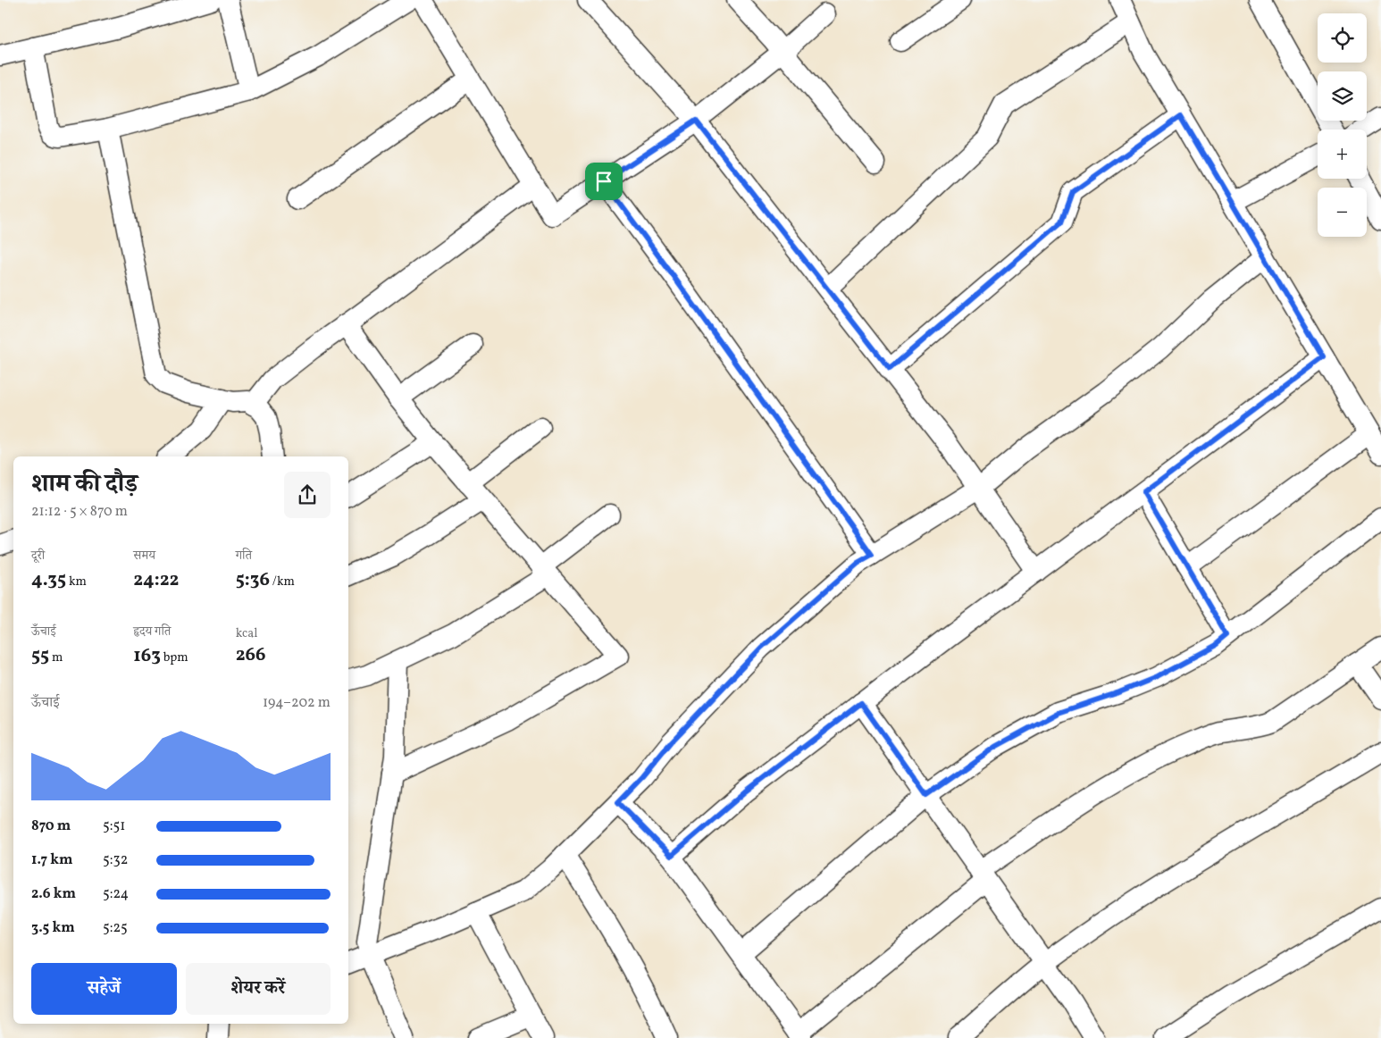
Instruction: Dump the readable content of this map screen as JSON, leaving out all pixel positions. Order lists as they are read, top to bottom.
{
  "page": {
    "map_buttons": ["+", "−"],
    "heading": ["शाम की दौड़", "21:12 · 5 × 870 m"],
    "stats": [
      ["दूरी", "4.35 km"],
      ["समय", "24:22"],
      ["गति", "5:36 /km"],
      ["ऊँचाई", "55 m"],
      ["हृदय गति", "163 bpm"],
      ["kcal", "266"]
    ],
    "chart": ["ऊँचाई", "194–202 m"],
    "list": [
      {
        "name": "870 m",
        "note": "5:51"
      },
      {
        "name": "1.7 km",
        "note": "5:32"
      },
      {
        "name": "2.6 km",
        "note": "5:24"
      },
      {
        "name": "3.5 km",
        "note": "5:25"
      }
    ],
    "buttons": ["सहेजें", "शेयर करें"]
  }
}
